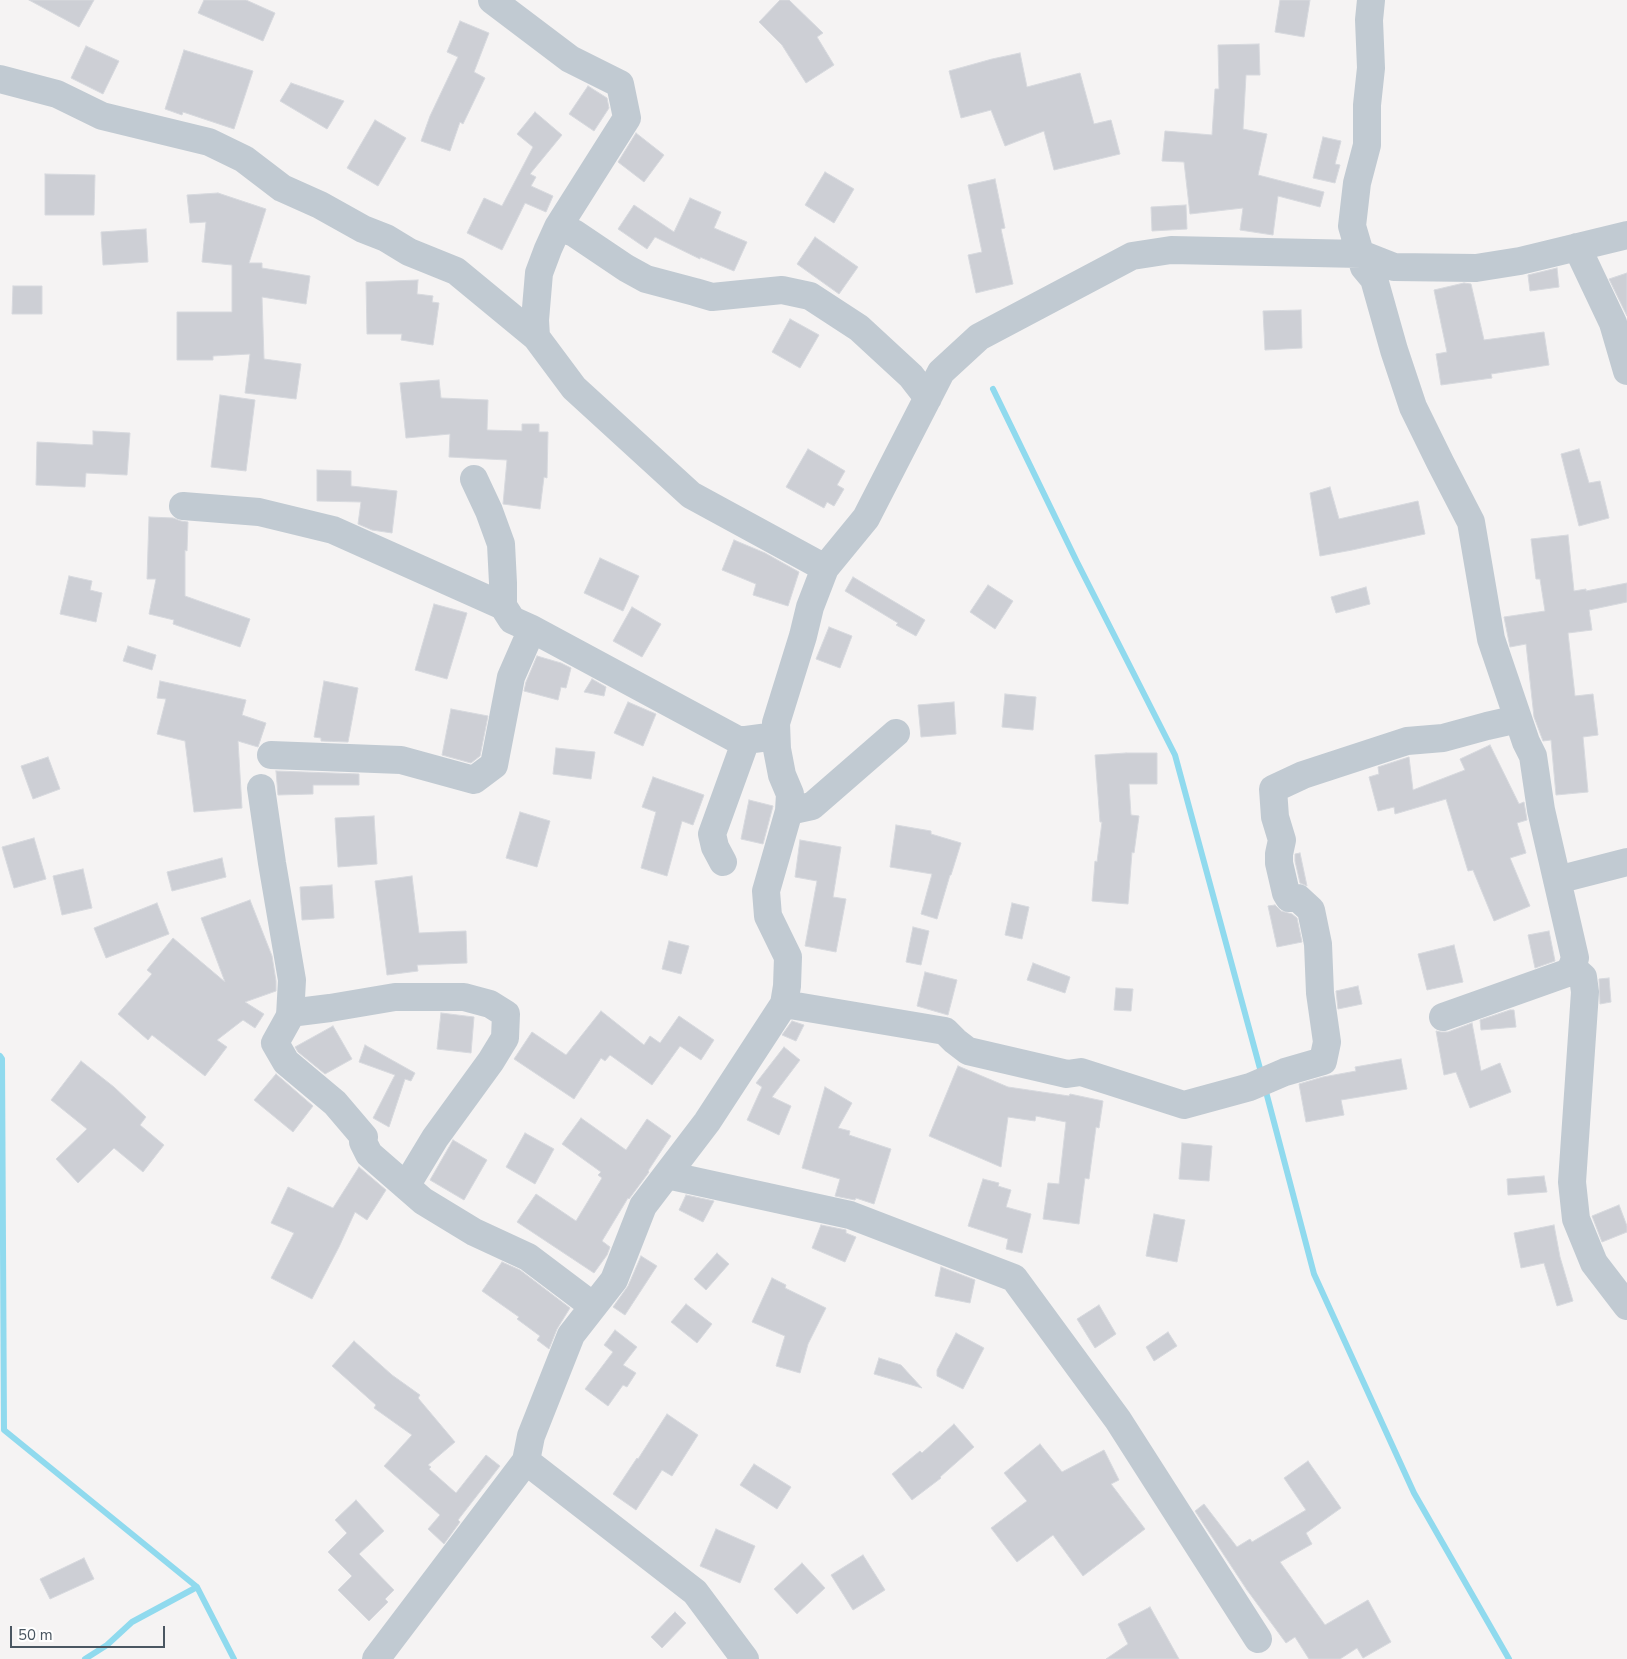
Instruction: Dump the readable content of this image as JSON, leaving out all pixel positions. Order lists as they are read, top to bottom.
{
  "scale_bar": "50 m"
}
